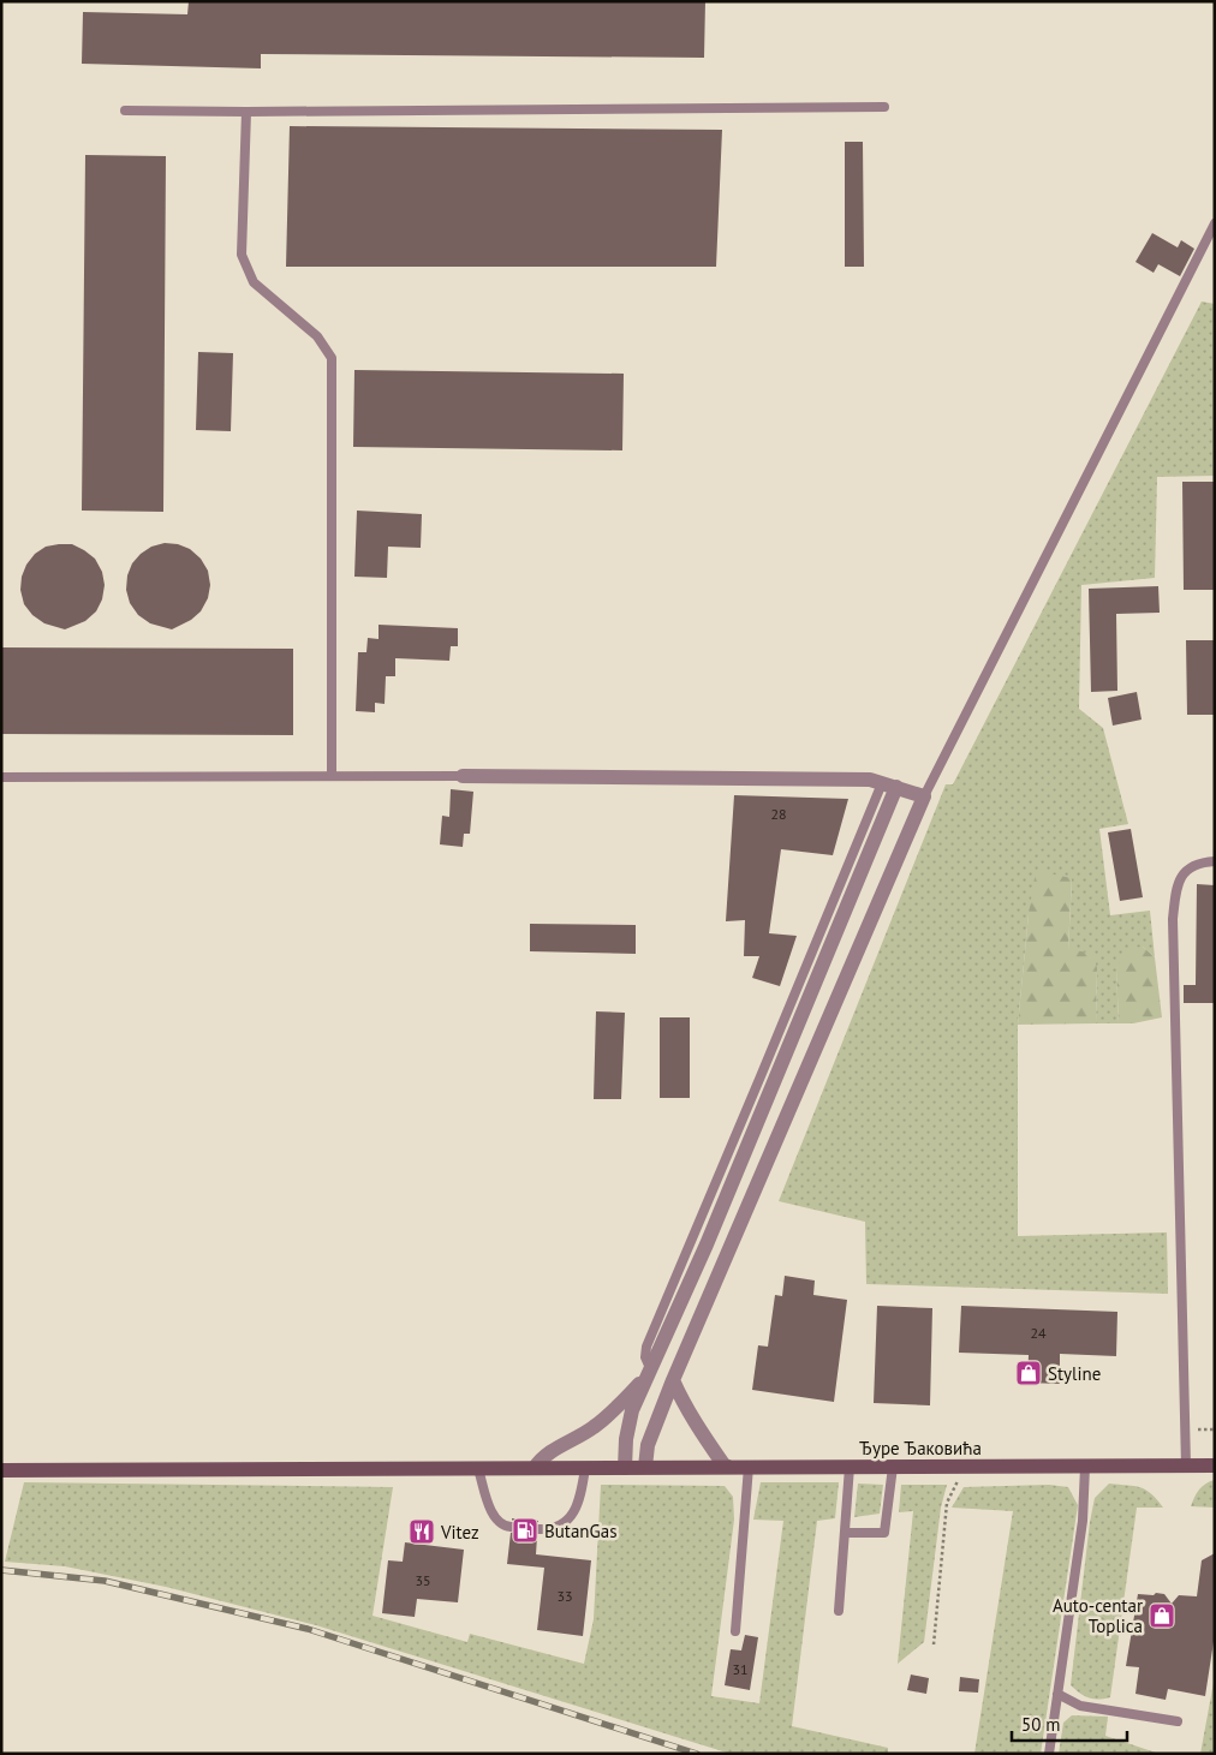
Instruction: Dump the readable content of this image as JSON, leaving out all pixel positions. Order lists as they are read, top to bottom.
{
  "streets": {
    "street": ["Ђуре Ђаковића"]
  },
  "places": {
    "shop": ["Styline", "Auto-centar Toplica"],
    "fuel station": ["ButanGas"],
    "restaurant": ["Vitez"]
  },
  "house_numbers": [
    "28",
    "24",
    "35",
    "33",
    "31"
  ],
  "scale_bar": "50 m"
}
